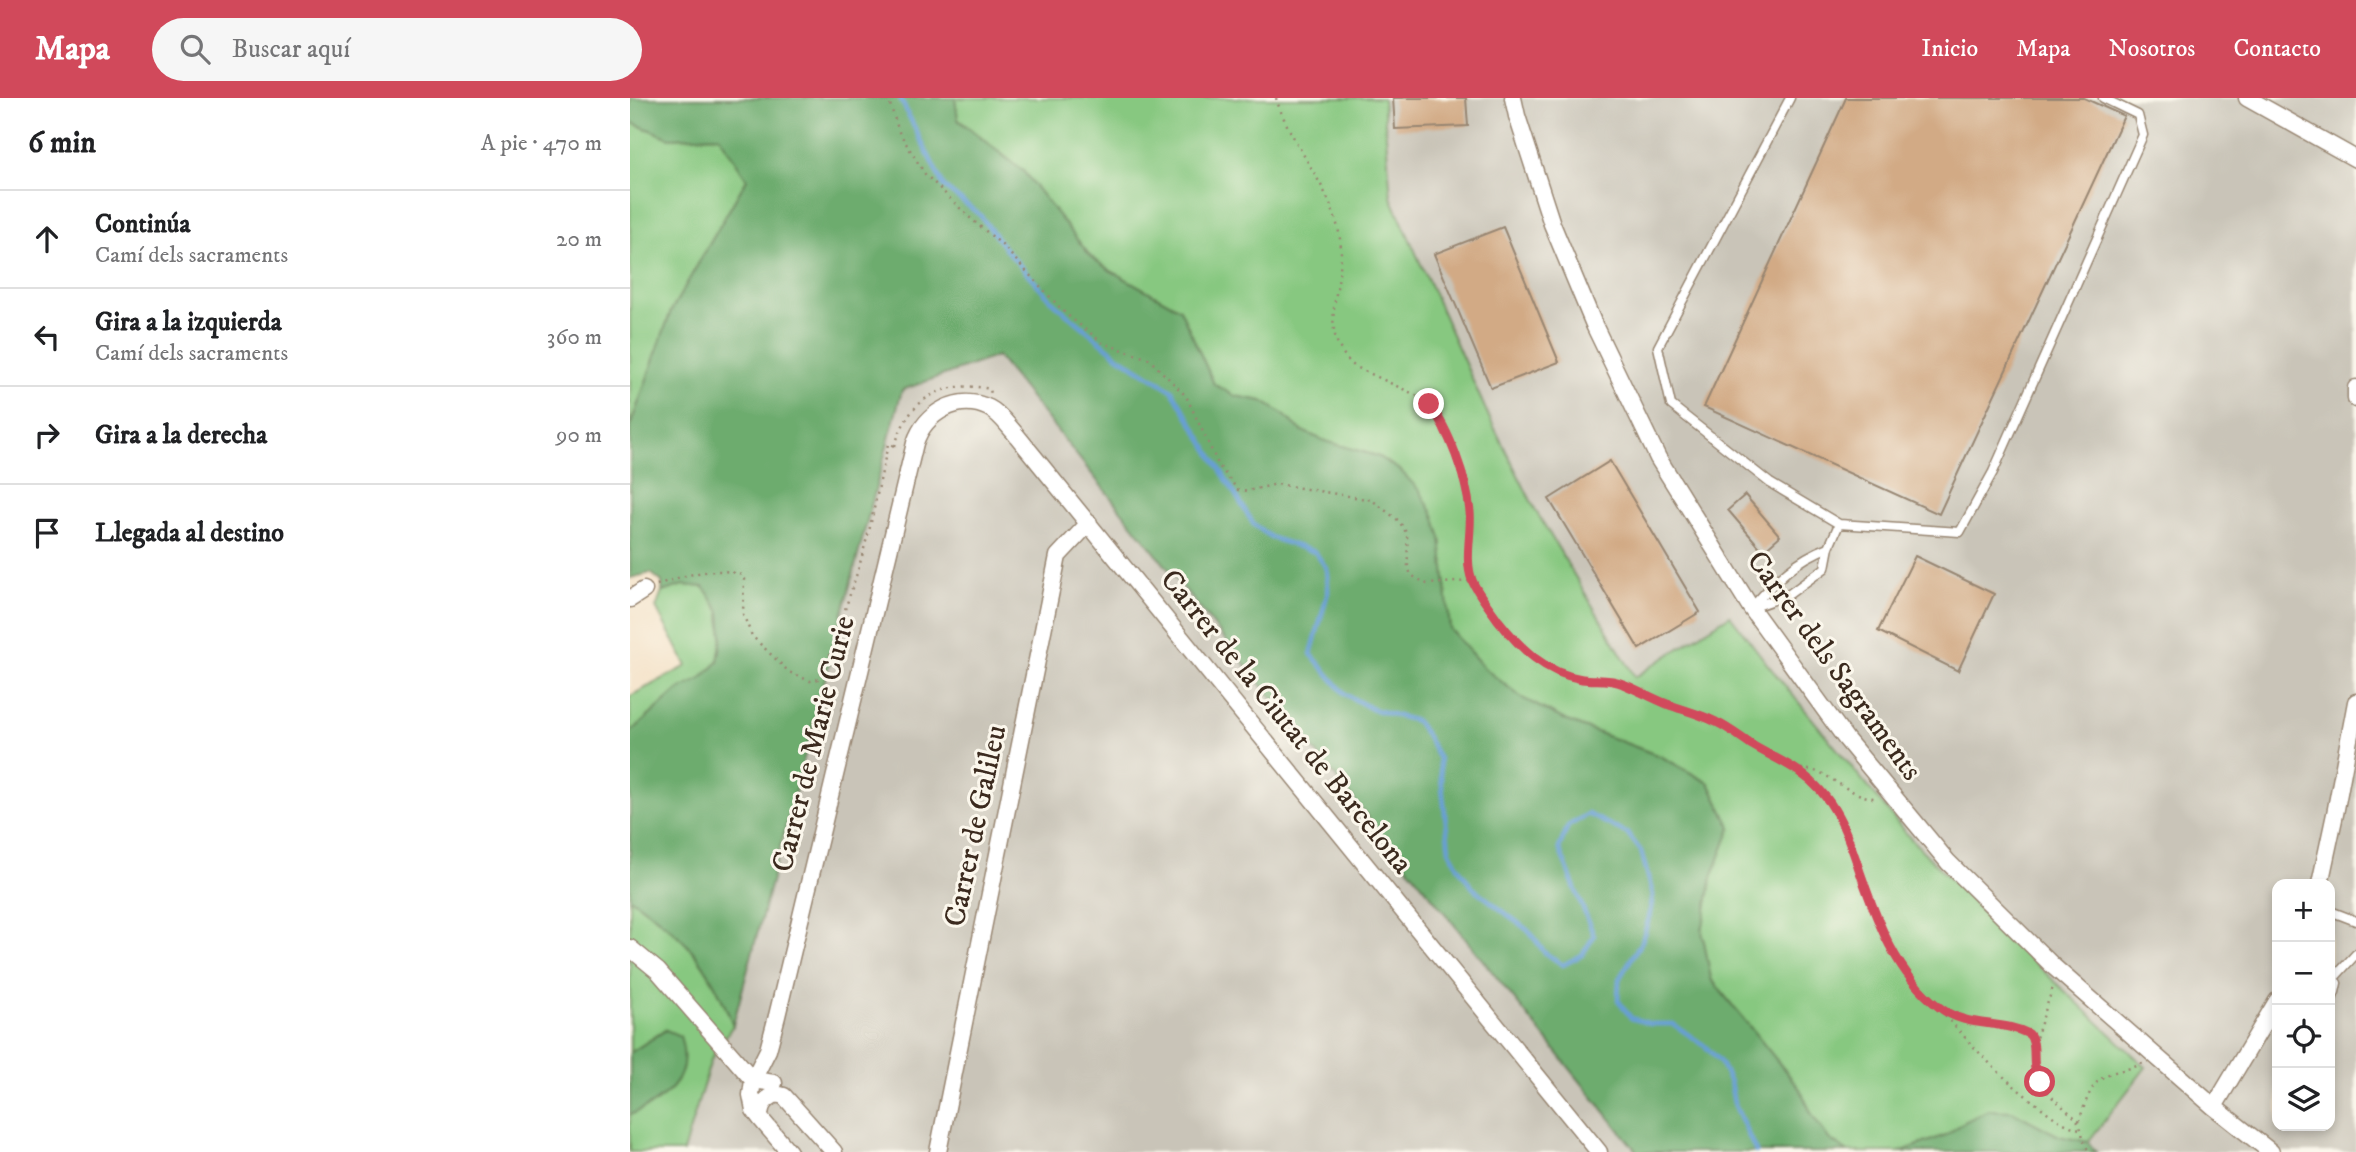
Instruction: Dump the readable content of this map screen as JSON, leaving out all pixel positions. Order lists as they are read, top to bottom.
{
  "streets": {
    "street": [
      "Carrer dels Sagraments",
      "Carrer de la Ciutat de Barcelona",
      "Carrer de Marie Curie",
      "Carrer de Galileu"
    ]
  },
  "crossings": [
    ["Carrer de la Ciutat de Barcelona", "Carrer de Marie Curie"],
    ["Carrer de la Ciutat de Barcelona", "Carrer de Galileu"]
  ],
  "page": {
    "header": "Mapa",
    "search": "Buscar aquí",
    "nav": [
      "Inicio",
      "Mapa",
      "Nosotros",
      "Contacto"
    ],
    "heading": ["6 min", "A pie · 470 m"],
    "list": [
      ["Continúa", "Camí dels sacraments", "20 m"],
      ["Gira a la izquierda", "Camí dels sacraments", "360 m"],
      ["Gira a la derecha", "90 m"],
      "Llegada al destino"
    ],
    "map_buttons": ["+", "−"]
  }
}
